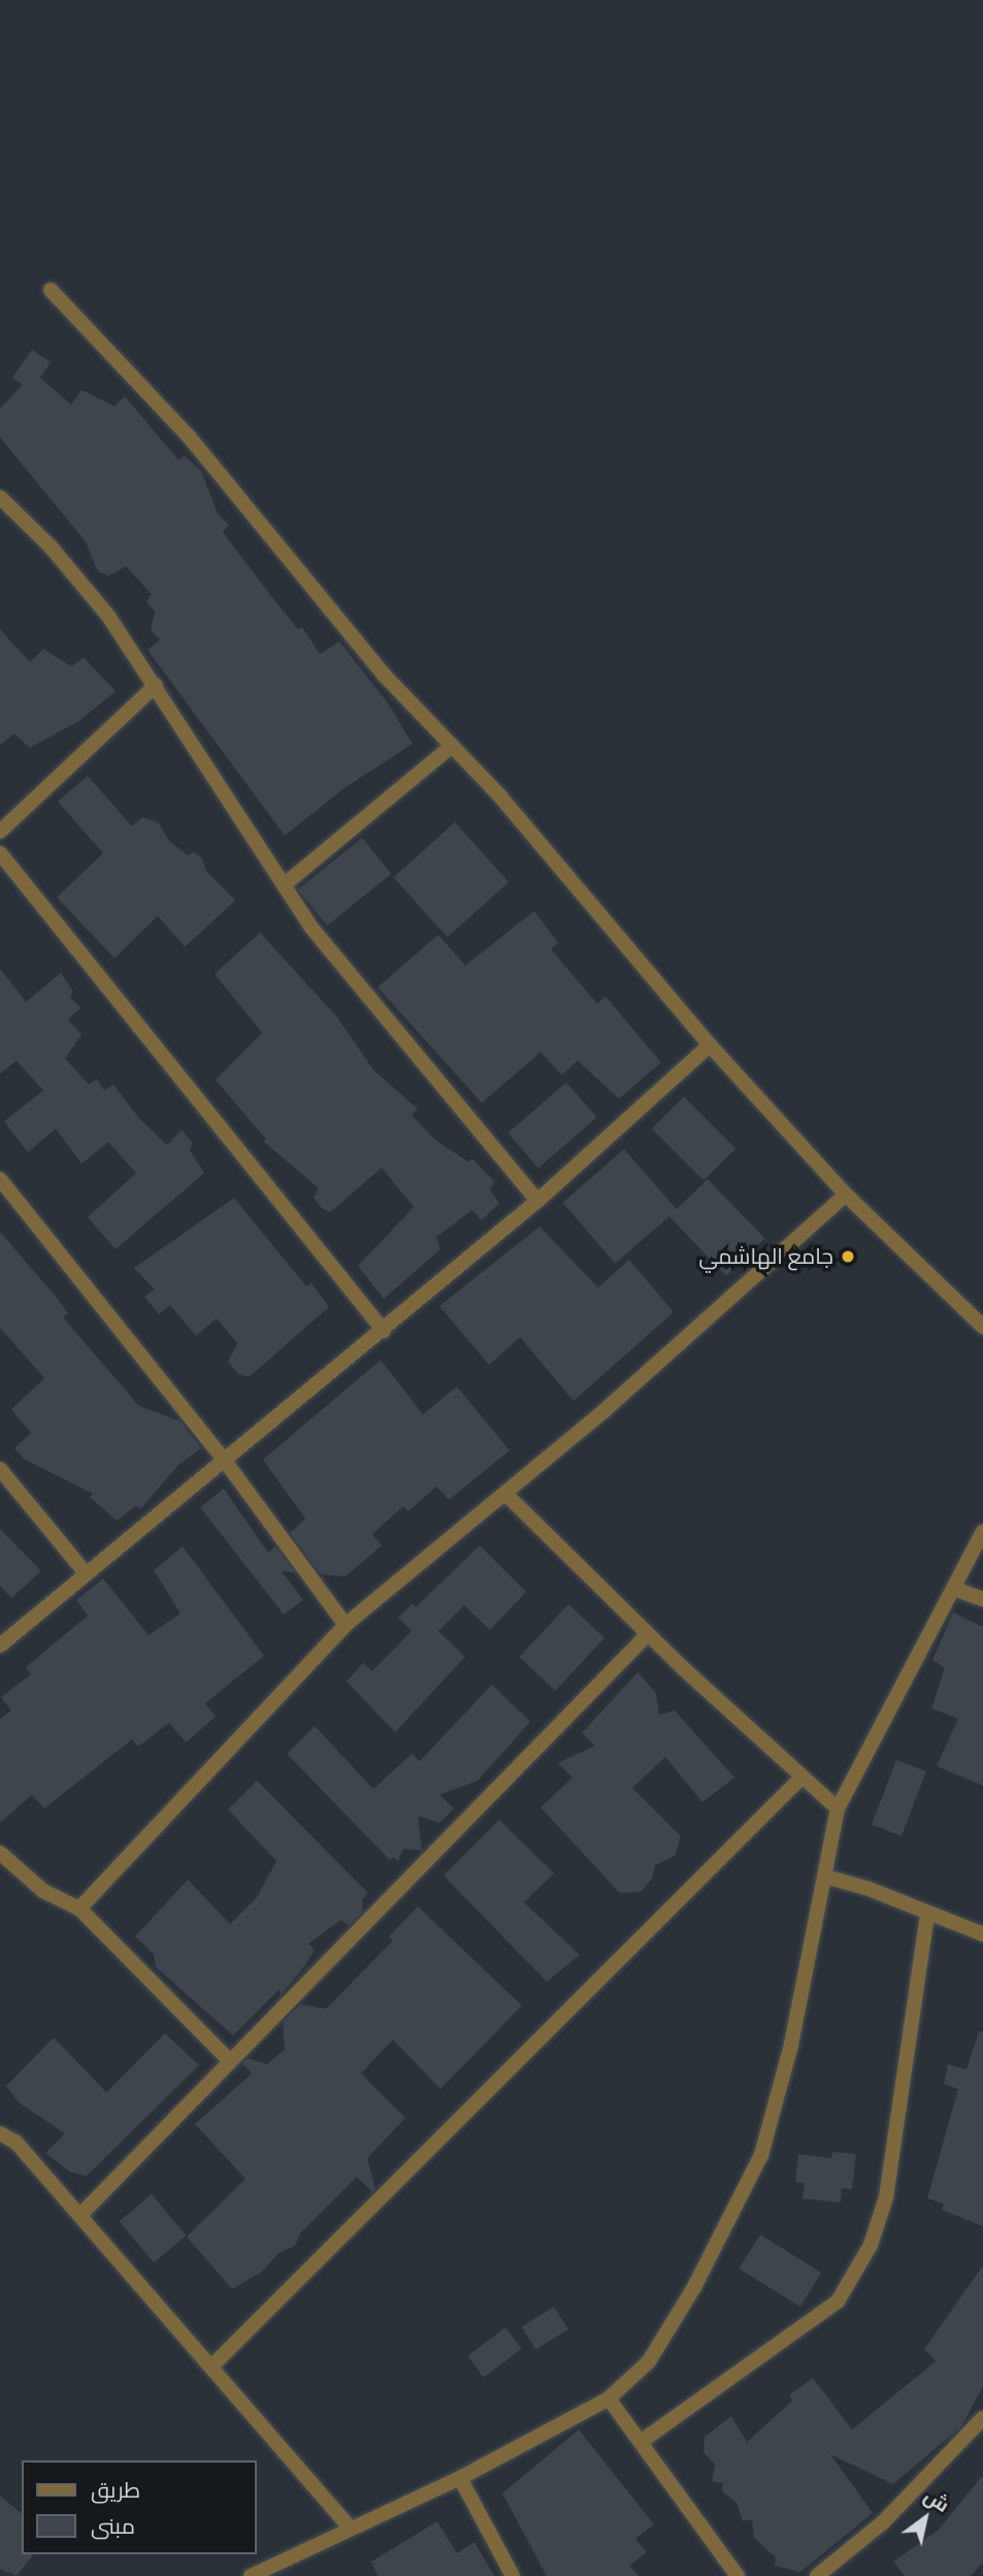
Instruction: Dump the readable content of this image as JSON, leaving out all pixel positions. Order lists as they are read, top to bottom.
{
  "places": ["جامع الهاشمي"],
  "legend": ["طريق", "مبنى"],
  "north": "top right"
}
